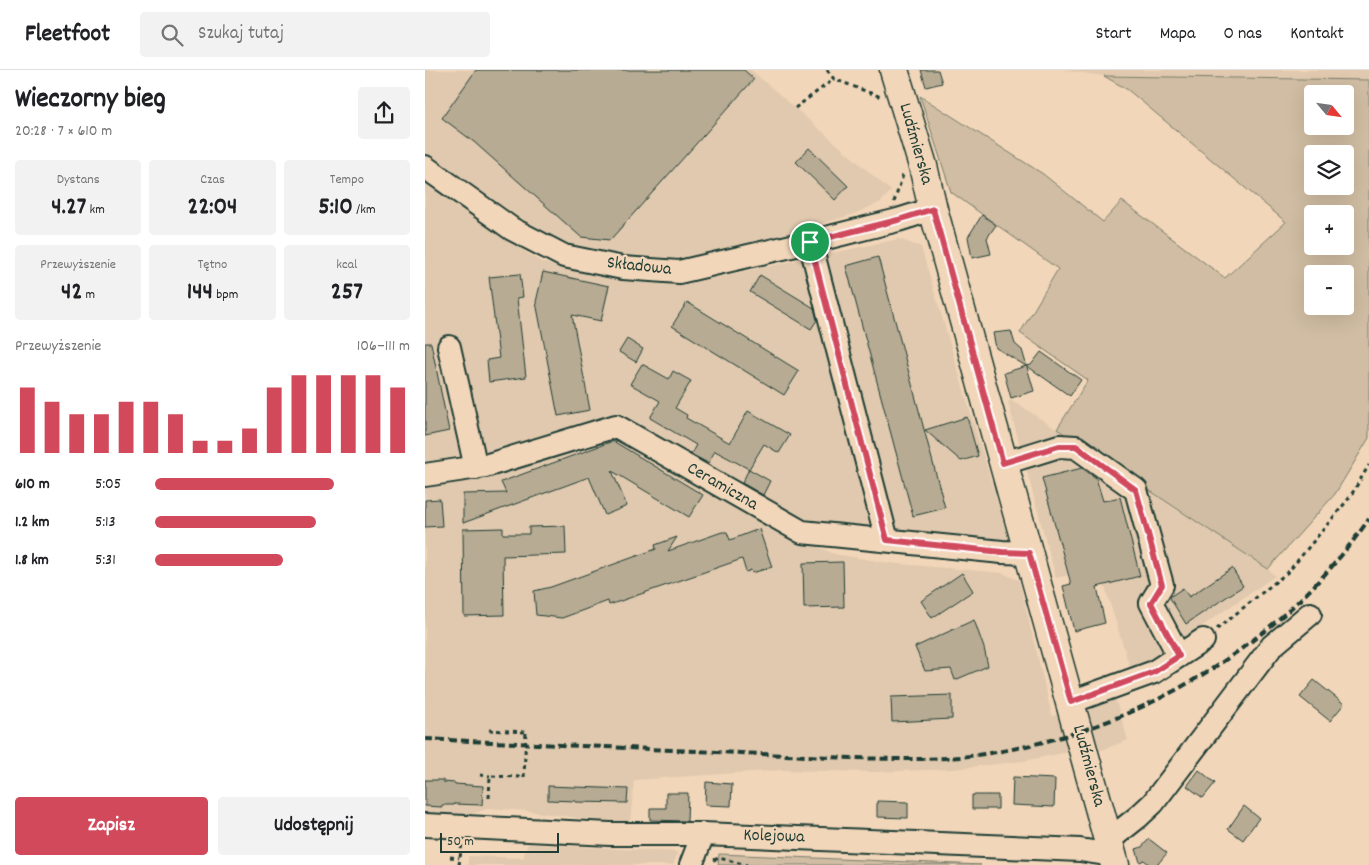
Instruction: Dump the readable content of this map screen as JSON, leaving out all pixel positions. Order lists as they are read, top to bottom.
{
  "streets": {
    "main road": ["Ludźmierska"],
    "street": ["Składowa", "Ceramiczna", "Kolejowa"]
  },
  "crossings": [
    ["Ludźmierska", "Składowa"],
    ["Ludźmierska", "Ceramiczna"],
    ["Ludźmierska", "Kolejowa"]
  ],
  "scale_bar": "50 m",
  "north": "bottom right",
  "page": {
    "header": "Fleetfoot",
    "search": "Szukaj tutaj",
    "nav": [
      "Start",
      "Mapa",
      "O nas",
      "Kontakt"
    ],
    "heading": ["Wieczorny bieg", "20:28 · 7 × 610 m"],
    "map_buttons": ["+", "−"],
    "stats": [
      ["Dystans", "4.27 km"],
      ["Czas", "22:04"],
      ["Tempo", "5:10 /km"],
      ["Przewyższenie", "42 m"],
      ["Tętno", "144 bpm"],
      ["kcal", "257"]
    ],
    "chart": ["Przewyższenie", "106–111 m"],
    "list": [
      {
        "name": "610 m",
        "note": "5:05"
      },
      {
        "name": "1.2 km",
        "note": "5:13"
      },
      {
        "name": "1.8 km",
        "note": "5:31"
      }
    ],
    "buttons": ["Zapisz", "Udostępnij"],
    "scale": "50 m"
  }
}
